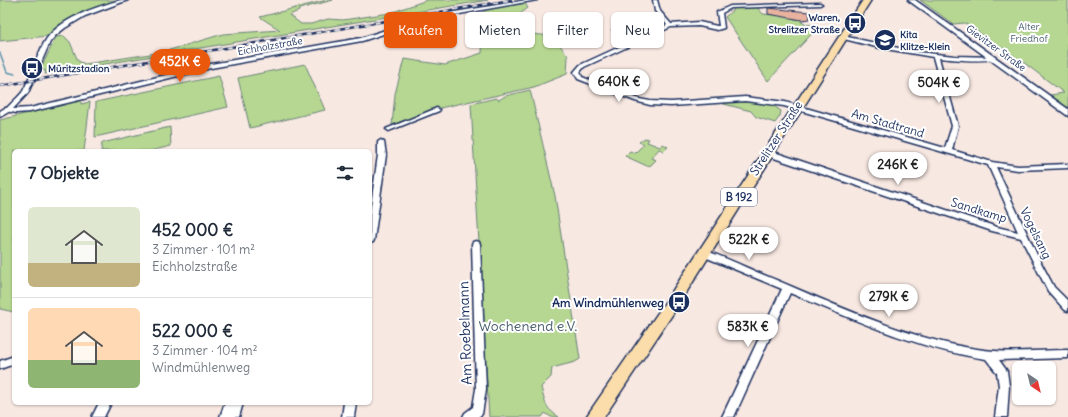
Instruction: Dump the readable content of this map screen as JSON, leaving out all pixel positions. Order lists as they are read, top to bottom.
{
  "streets": {
    "main road": ["Gievitzer Straße", "Strelitzer Straße", "B 192"],
    "street": [
      "Eichholzstraße",
      "Am Stadtrand",
      "Sandkamp",
      "Vogelsang",
      "Am Roebelmann"
    ]
  },
  "crossings": [
    ["Am Stadtrand", "Strelitzer Straße"],
    ["Am Stadtrand", "Vogelsang"],
    ["Strelitzer Straße", "Sandkamp"],
    ["Sandkamp", "Vogelsang"]
  ],
  "parks": ["Alter Friedhof", "Wochenend e.V."],
  "places": {
    "bus stop": ["Waren, Strelitzer Straße", "Müritzstadion", "Am Windmühlenweg"],
    "school or university": ["Kita Klitze-Klein"]
  },
  "north": "bottom right",
  "page": {
    "chip": [
      "Kaufen",
      "Mieten",
      "Filter",
      "Neu"
    ],
    "price": [
      "452K €",
      "640K €",
      "504K €",
      "246K €",
      "522K €",
      "279K €",
      "583K €"
    ],
    "heading": "7 Objekte",
    "list": [
      {
        "name": "452 000 €",
        "note": "3 Zimmer · 101 m² · Eichholzstraße"
      },
      {
        "name": "522 000 €",
        "note": "3 Zimmer · 104 m² · Windmühlenweg"
      }
    ]
  }
}
